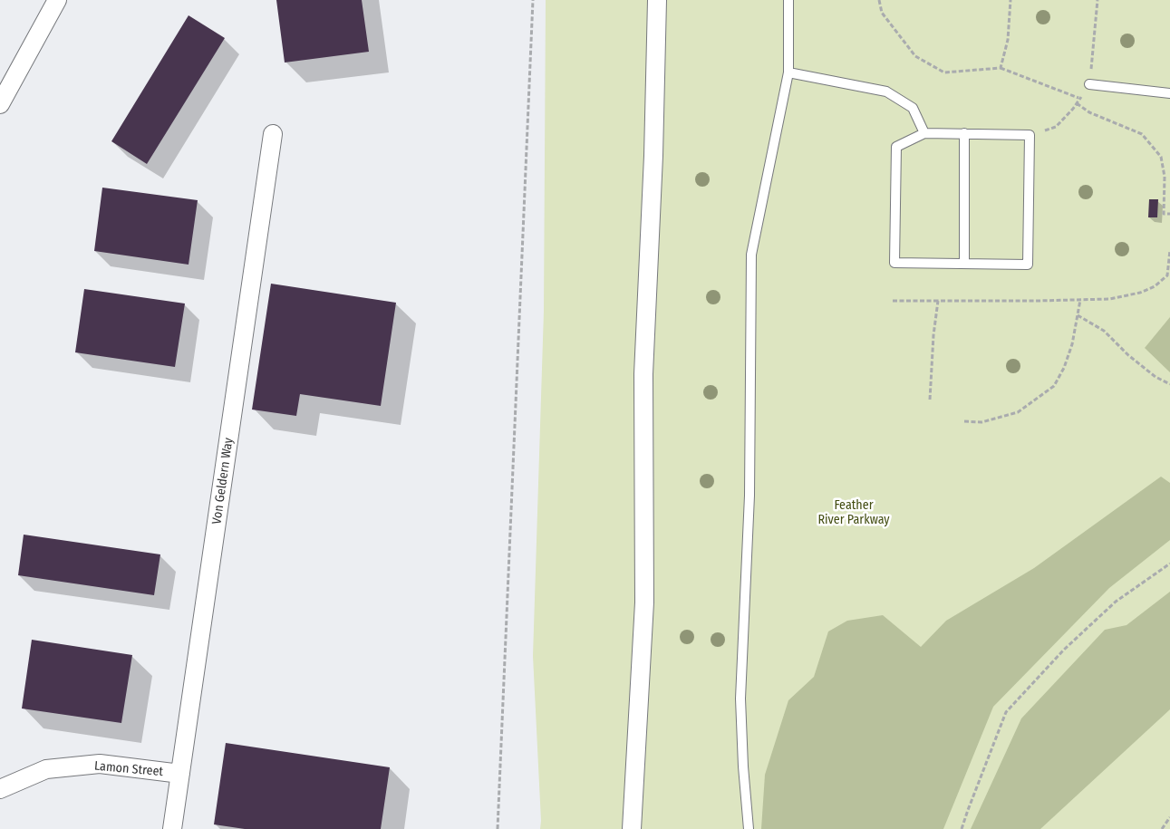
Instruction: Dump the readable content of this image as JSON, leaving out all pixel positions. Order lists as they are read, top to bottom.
{
  "streets": {
    "street": ["Von Geldern Way", "Lamon Street"]
  },
  "crossings": [
    ["Von Geldern Way", "Lamon Street"]
  ],
  "parks": ["Feather River Parkway"]
}
